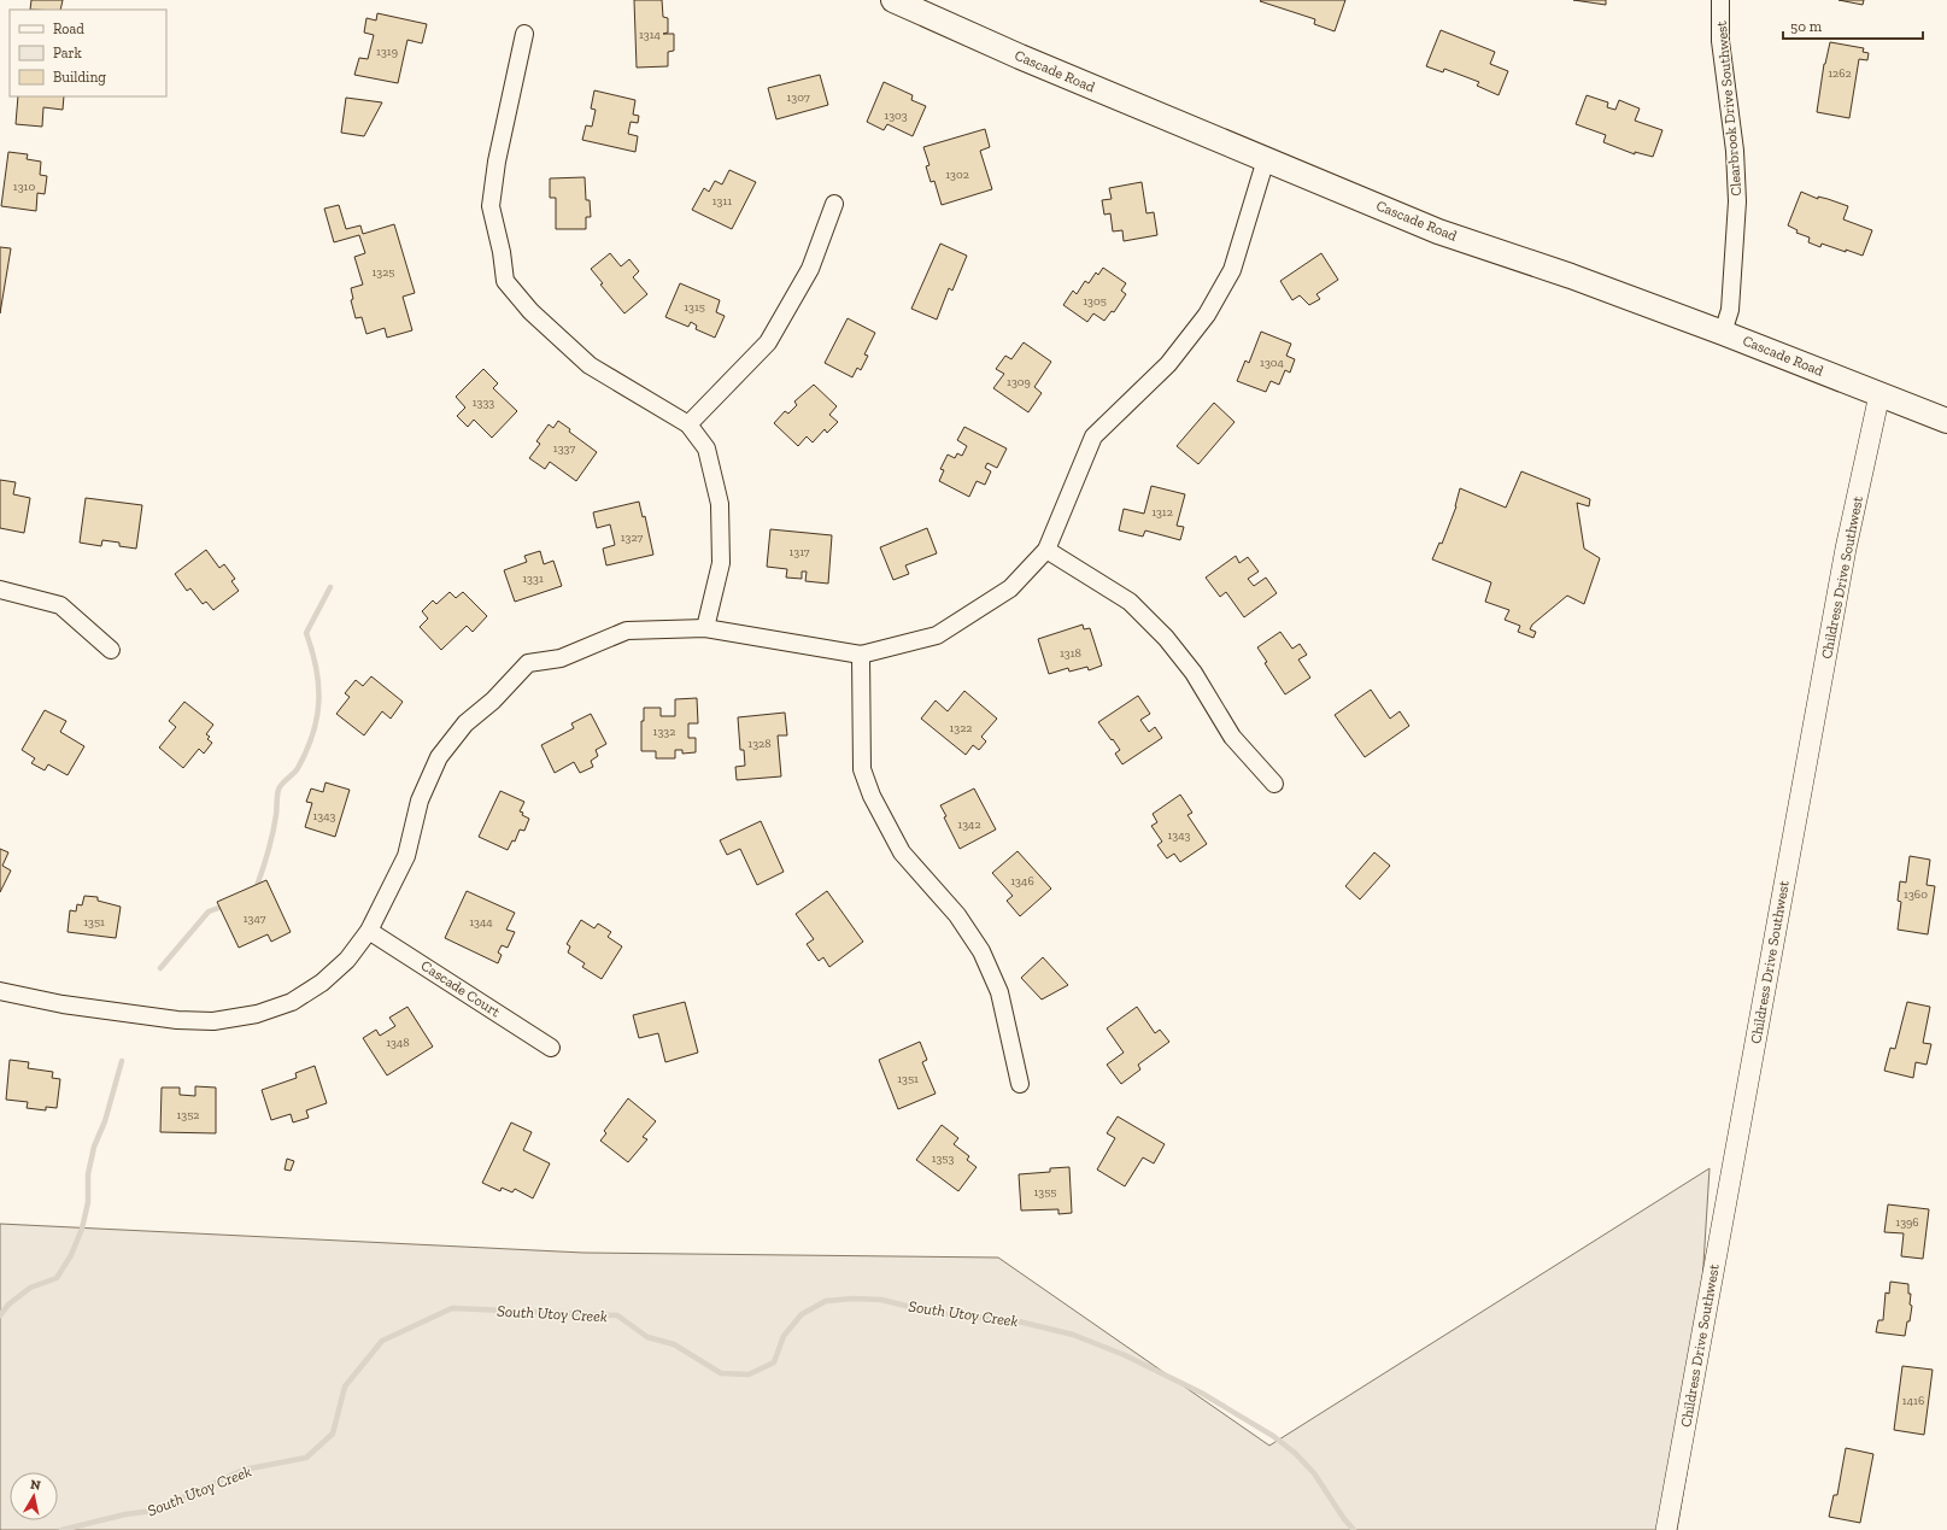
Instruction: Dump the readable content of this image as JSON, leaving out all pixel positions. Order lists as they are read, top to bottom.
{
  "streets": {
    "main road": ["Cascade Road"],
    "street": ["Clearbrook Drive Southwest", "Childress Drive Southwest", "Cascade Court"]
  },
  "crossings": [
    ["Cascade Road", "Clearbrook Drive Southwest"],
    ["Cascade Road", "Childress Drive Southwest"]
  ],
  "water": ["South Utoy Creek"],
  "house_numbers": [
    "1314",
    "1319",
    "1262",
    "1307",
    "1303",
    "1302",
    "1310",
    "1311",
    "1325",
    "1305",
    "1315",
    "1304",
    "1309",
    "1333",
    "1337",
    "1312",
    "1327",
    "1317",
    "1331",
    "1318",
    "1322",
    "1332",
    "1328",
    "1343",
    "1342",
    "1343",
    "1346",
    "1360",
    "1347",
    "1351",
    "1344",
    "1348",
    "1351",
    "1352",
    "1353",
    "1355",
    "1396",
    "1416"
  ],
  "legend": ["Road", "Park", "Building"],
  "scale_bar": "50 m",
  "north": "top"
}
